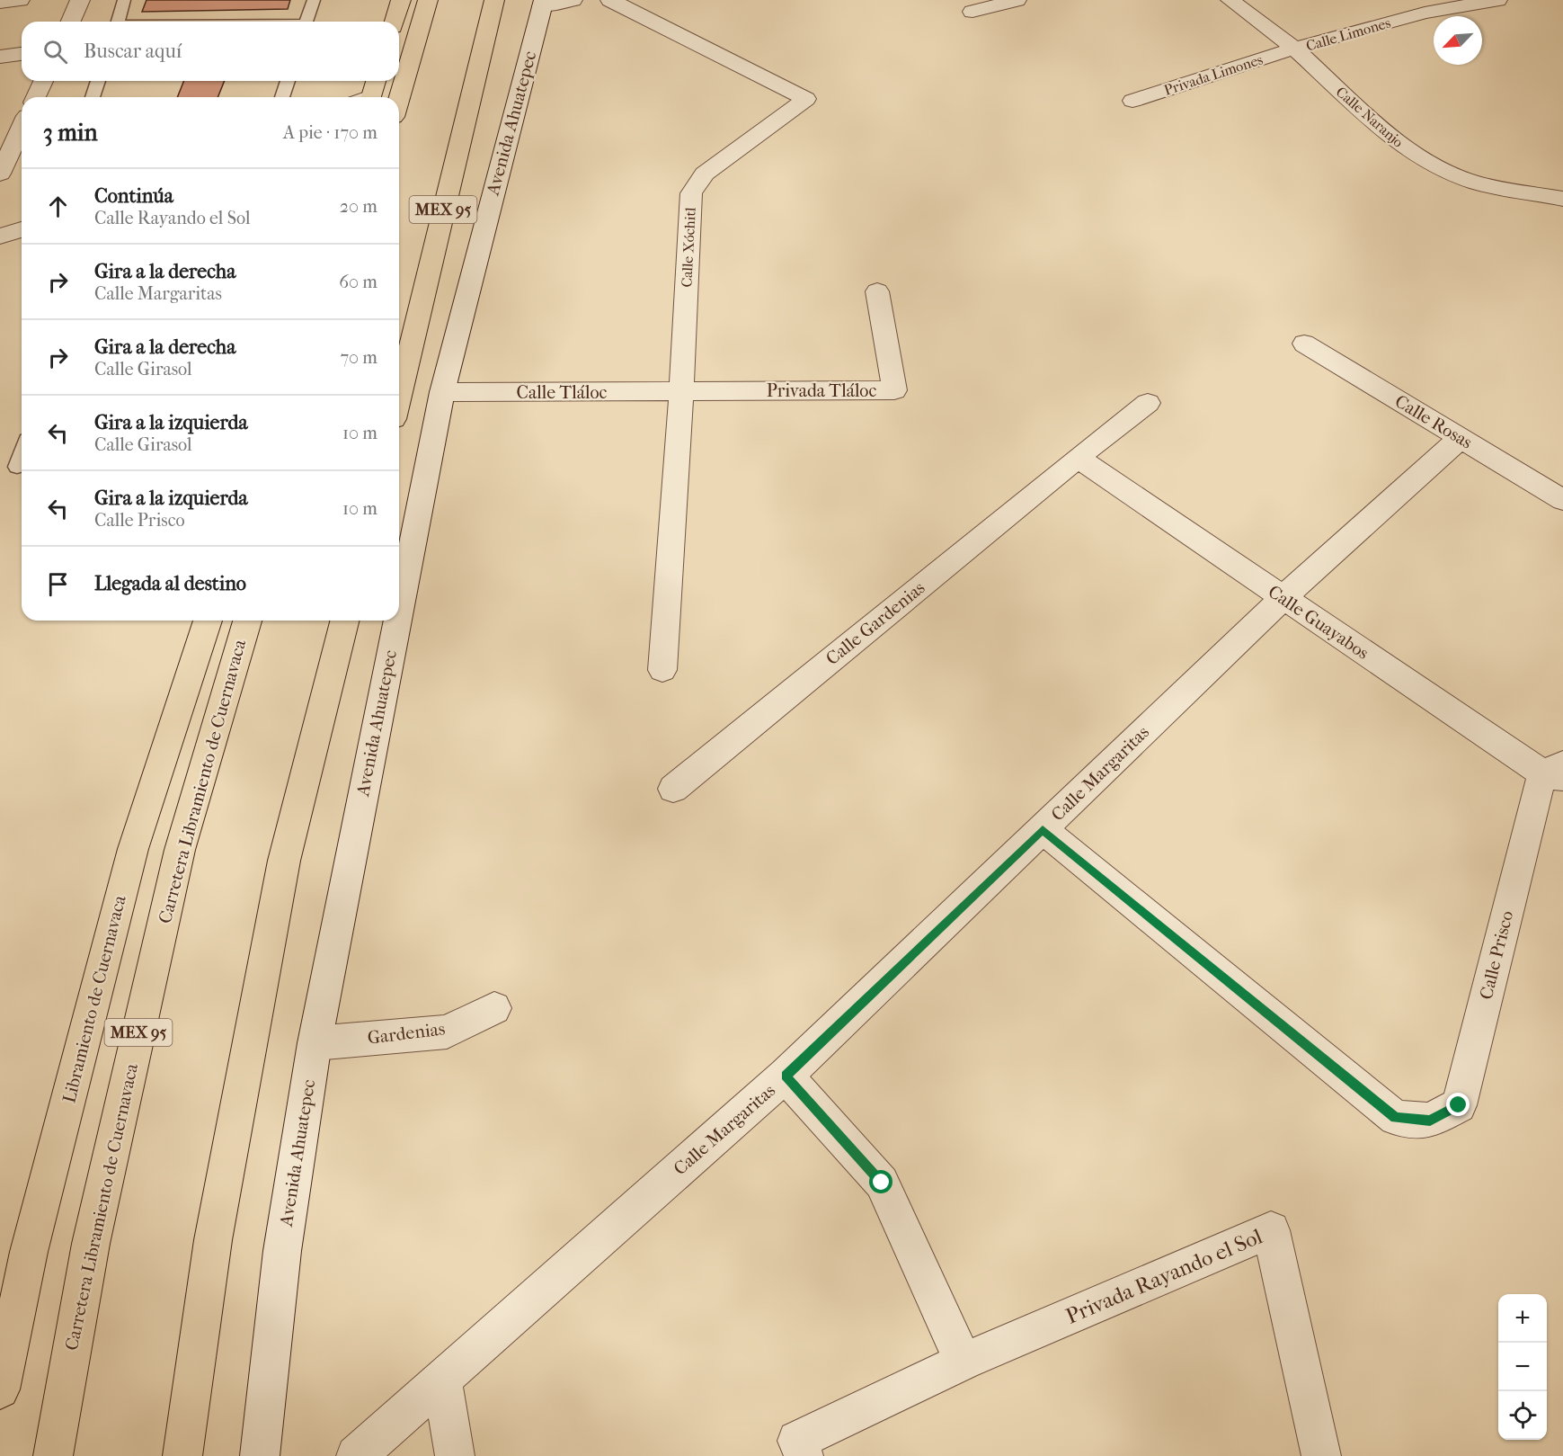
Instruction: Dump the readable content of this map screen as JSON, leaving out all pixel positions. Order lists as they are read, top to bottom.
{
  "streets": {
    "main road": ["MEX 95", "Carretera Libramiento de Cuernavaca", "Libramiento de Cuernavaca"],
    "street": [
      "Calle Limones",
      "Privada Limones",
      "Calle Naranjo",
      "Avenida Ahuatepec",
      "Calle Xóchitl",
      "Privada Tláloc",
      "Calle Tláloc",
      "Calle Rosas",
      "Calle Guayabos",
      "Calle Gardenias",
      "Calle Margaritas",
      "Calle Prisco",
      "Gardenias",
      "Privada Rayando el Sol"
    ]
  },
  "crossings": [
    ["Calle Limones", "Privada Limones"],
    ["Calle Limones", "Calle Naranjo"],
    ["Privada Limones", "Calle Naranjo"],
    ["Avenida Ahuatepec", "Calle Tláloc"],
    ["Avenida Ahuatepec", "Gardenias"],
    ["Calle Xóchitl", "Privada Tláloc"],
    ["Calle Xóchitl", "Calle Tláloc"],
    ["Privada Tláloc", "Calle Tláloc"],
    ["Calle Rosas", "Calle Margaritas"],
    ["Calle Guayabos", "Calle Gardenias"],
    ["Calle Guayabos", "Calle Margaritas"],
    ["Calle Guayabos", "Calle Prisco"],
    ["Calle Margaritas", "Calle Prisco"]
  ],
  "north": "bottom left",
  "page": {
    "search": "Buscar aquí",
    "heading": ["3 min", "A pie · 170 m"],
    "list": [
      ["Continúa", "Calle Rayando el Sol", "20 m"],
      ["Gira a la derecha", "Calle Margaritas", "60 m"],
      ["Gira a la derecha", "Calle Girasol", "70 m"],
      ["Gira a la izquierda", "Calle Girasol", "10 m"],
      ["Gira a la izquierda", "Calle Prisco", "10 m"],
      "Llegada al destino"
    ],
    "map_buttons": ["+", "−"]
  }
}
